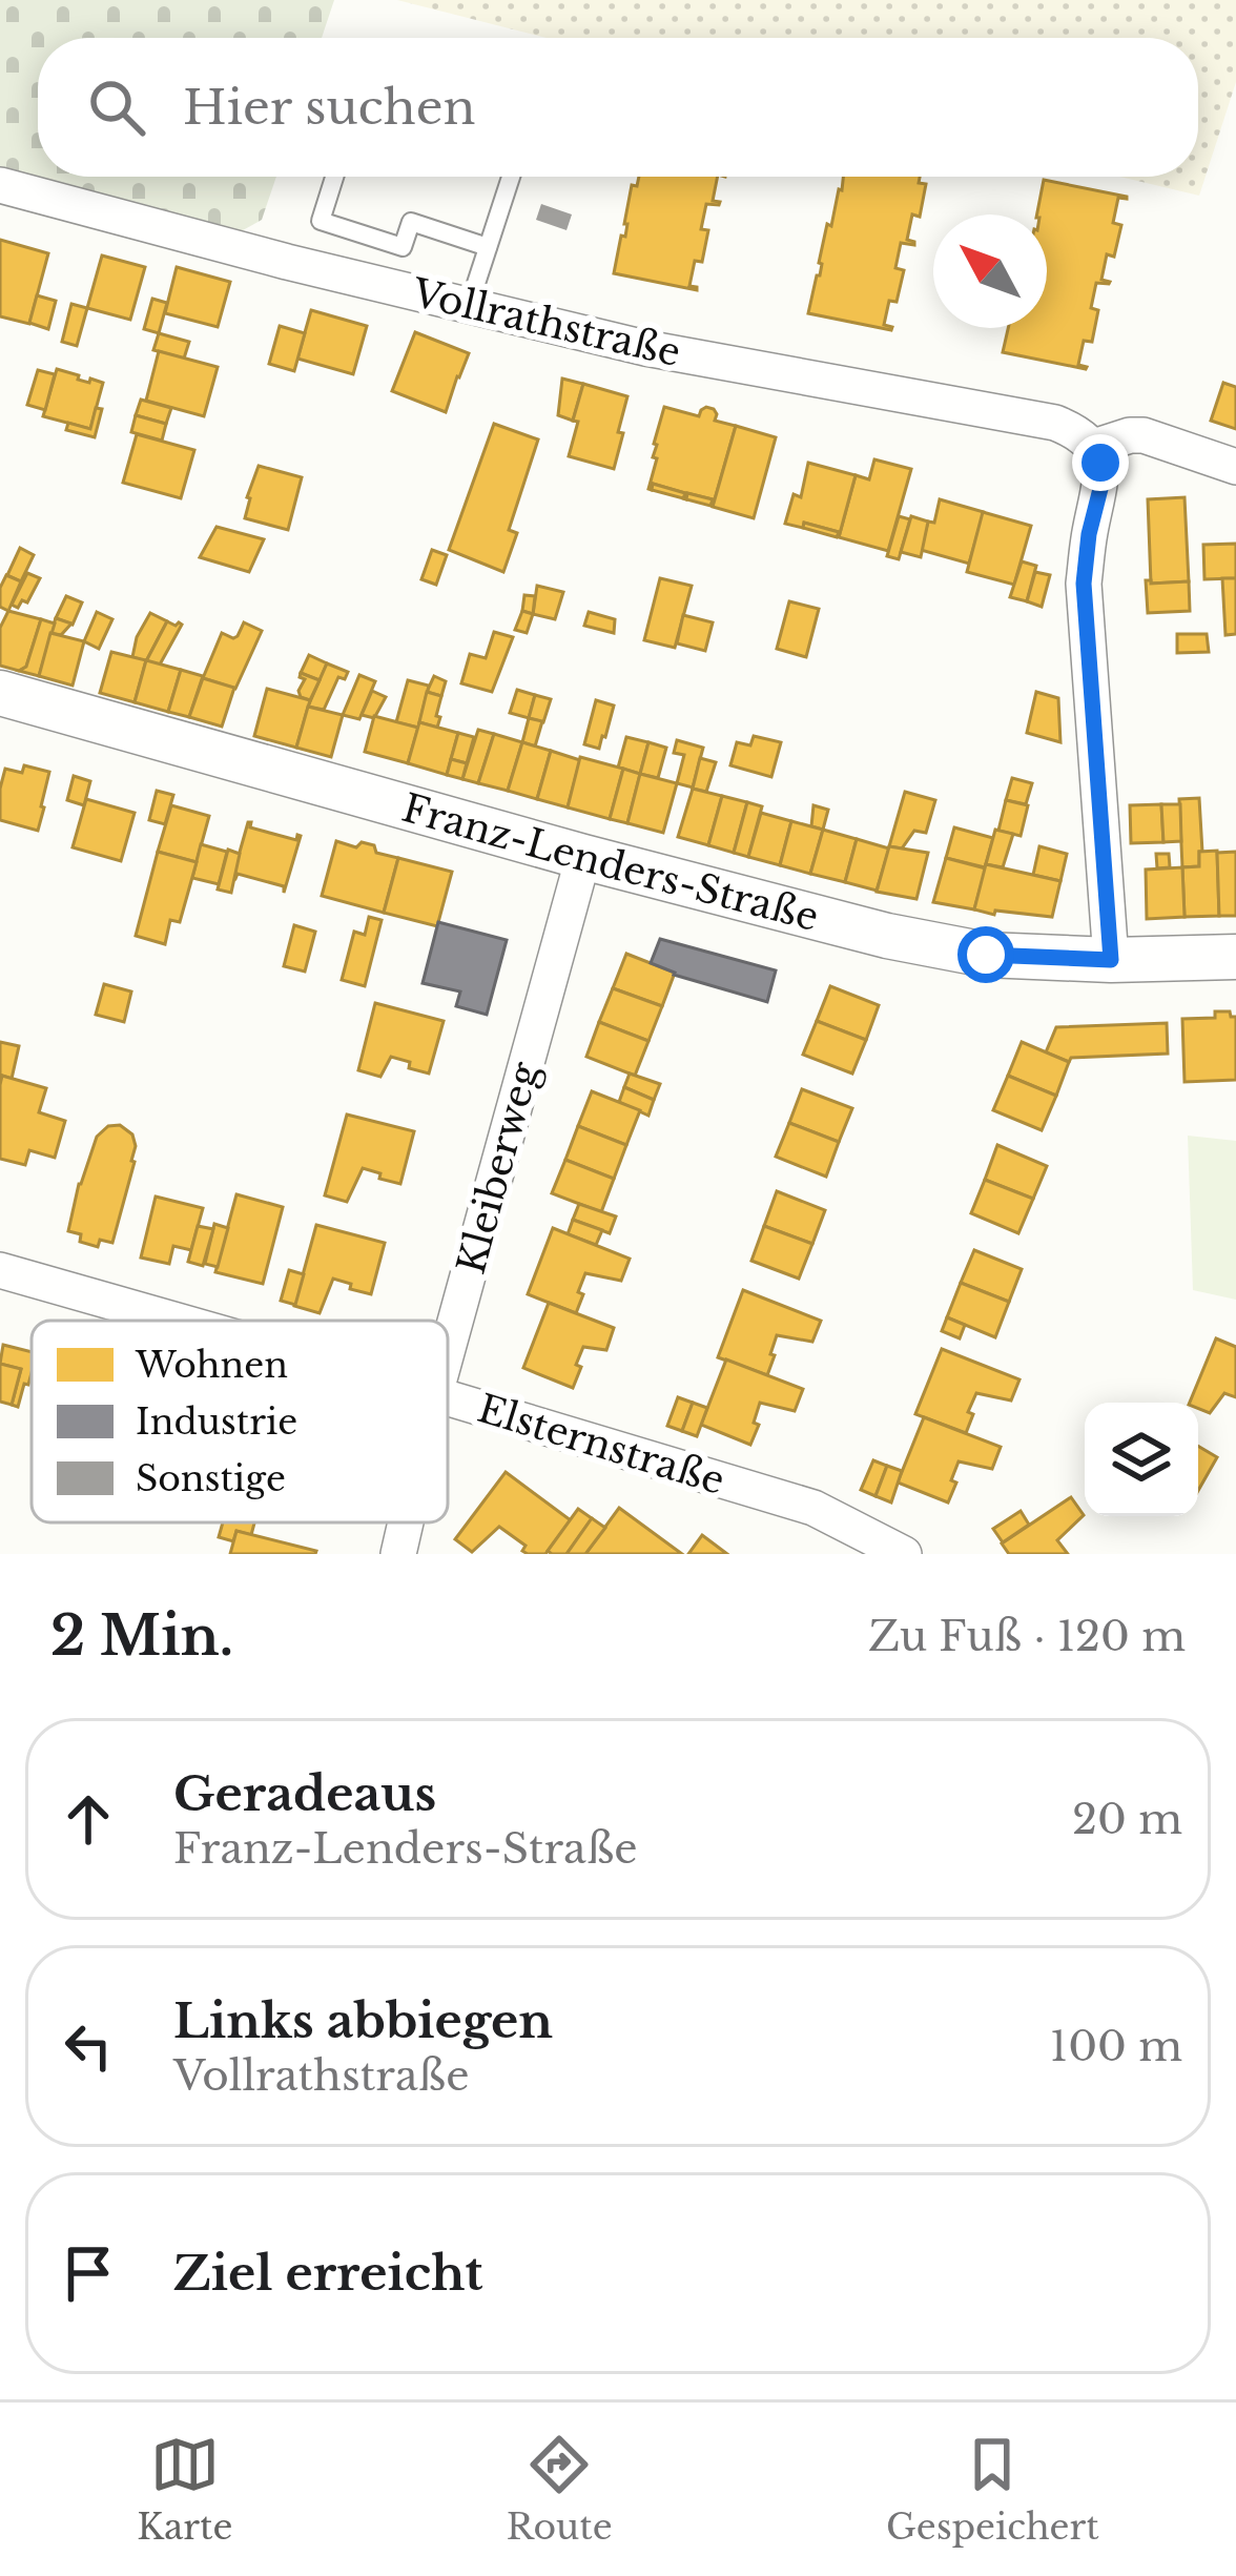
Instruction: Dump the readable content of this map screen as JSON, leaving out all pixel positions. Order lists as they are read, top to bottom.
{
  "streets": {
    "street": [
      "Vollrathstraße",
      "Franz-Lenders-Straße",
      "Kleiberweg",
      "Elsternstraße"
    ]
  },
  "crossings": [
    ["Franz-Lenders-Straße", "Kleiberweg"]
  ],
  "legend": ["Wohnen", "Industrie", "Sonstige"],
  "north": "top left",
  "page": {
    "search": "Hier suchen",
    "heading": ["2 Min.", "Zu Fuß · 120 m"],
    "list": [
      ["Geradeaus", "Franz-Lenders-Straße", "20 m"],
      ["Links abbiegen", "Vollrathstraße", "100 m"],
      "Ziel erreicht"
    ],
    "nav": ["Karte", "Route", "Gespeichert"]
  }
}
